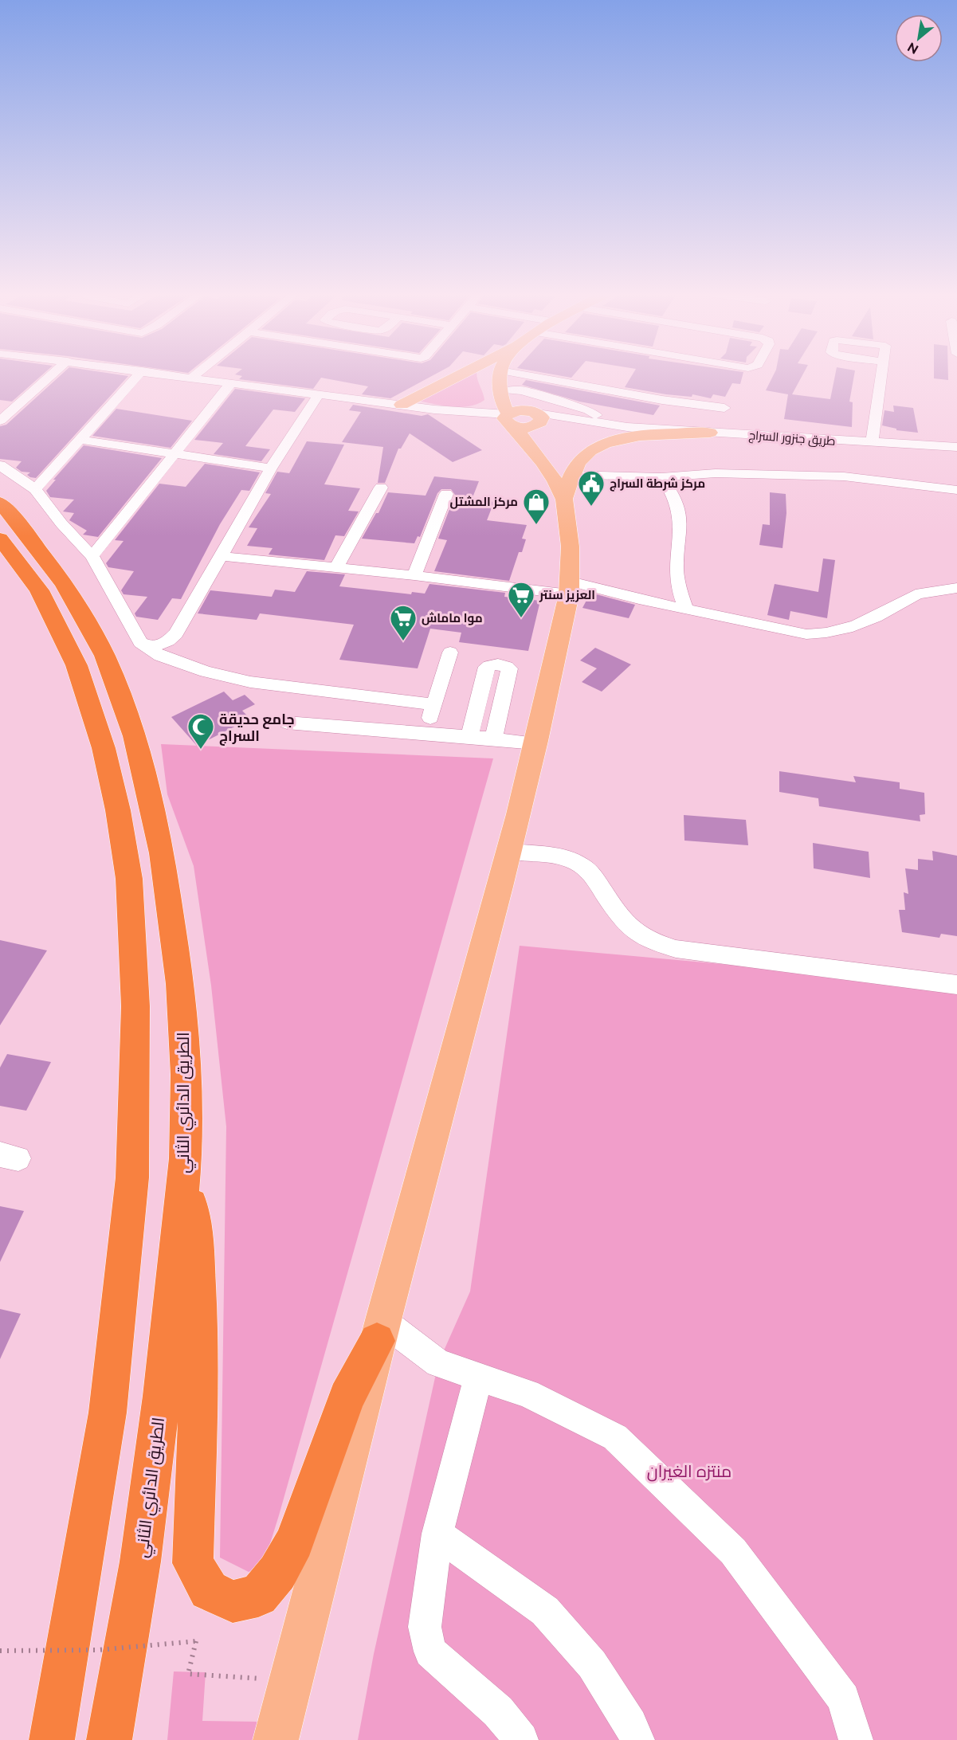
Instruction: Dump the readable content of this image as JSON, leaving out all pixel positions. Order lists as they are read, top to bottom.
{
  "streets": {
    "highway": ["الطريق الدائري الثاني"],
    "street": ["طريق جنزور السراج"]
  },
  "parks": ["منتزه الغيران"],
  "places": {
    "public building": ["مركز شرطة السراج"],
    "shop": ["مركز المشتل"],
    "supermarket": ["العزيز سنتر", "موا ماماش"],
    "mosque": ["جامع حديقة السراج"]
  },
  "north": "bottom left"
}
